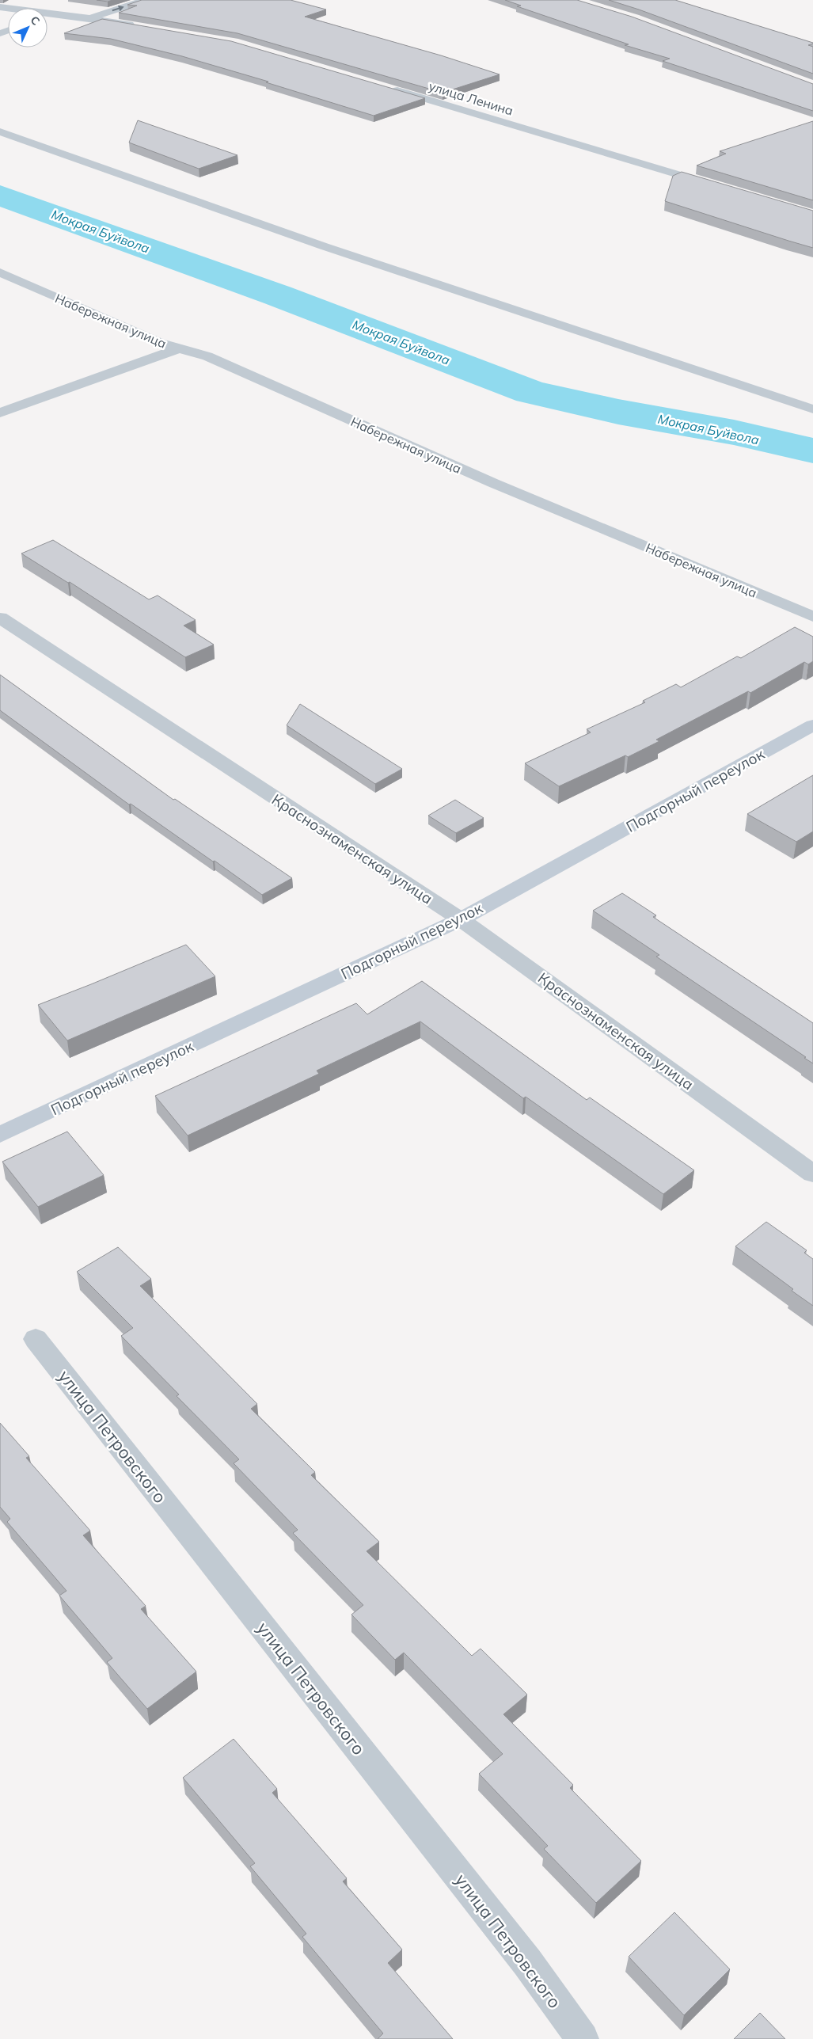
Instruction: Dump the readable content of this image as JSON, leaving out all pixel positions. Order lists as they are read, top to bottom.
{
  "streets": {
    "main road": ["Подгорный переулок"],
    "street": [
      "улица Ленина",
      "Набережная улица",
      "Краснознаменская улица",
      "улица Петровского"
    ]
  },
  "crossings": [
    ["Подгорный переулок", "Краснознаменская улица"]
  ],
  "water": ["Мокрая Буйвола"],
  "north": "top right"
}
